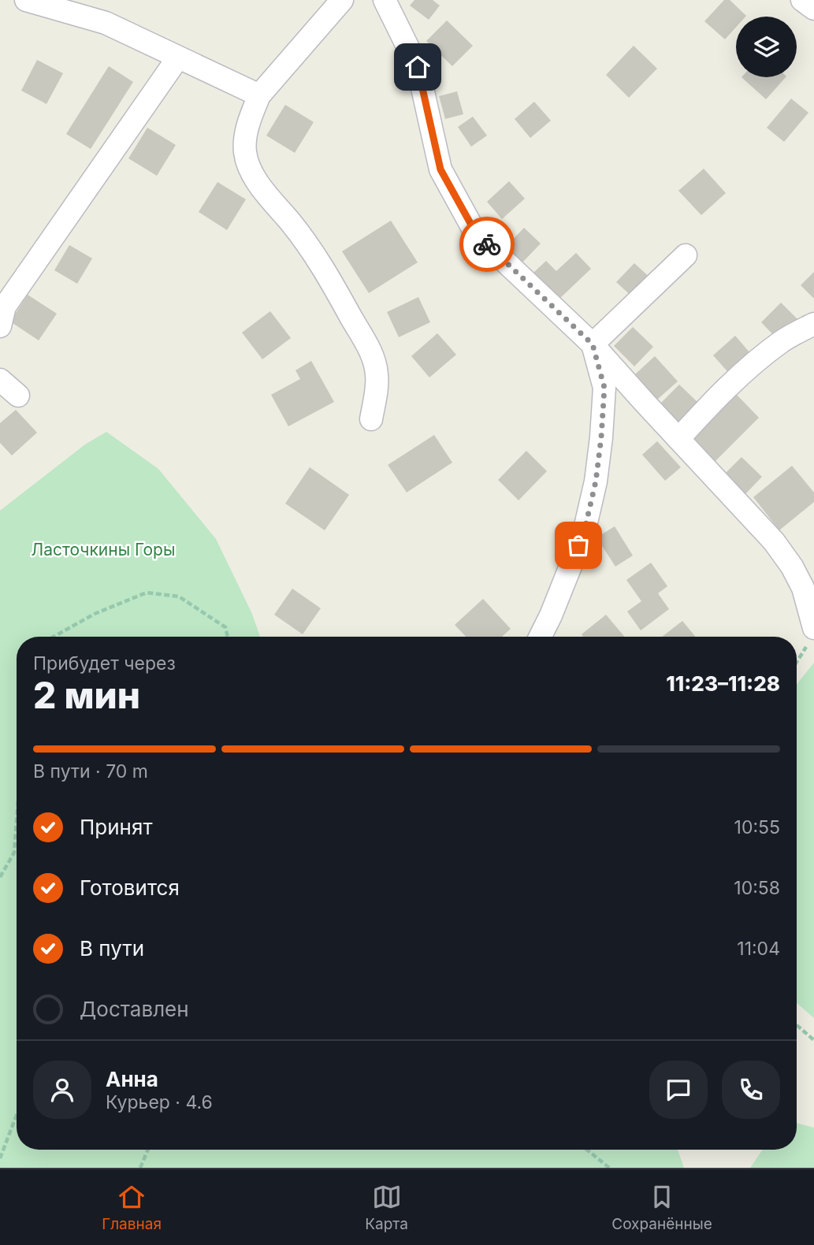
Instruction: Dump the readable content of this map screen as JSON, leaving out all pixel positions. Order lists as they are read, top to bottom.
{
  "parks": ["Ласточкины Горы"],
  "page": {
    "heading": ["2 мин", "Прибудет через", "11:23–11:28"],
    "panel": ["Анна", "Курьер · 4.6"],
    "bar": "В пути · 70 m",
    "list": [
      ["Принят", "10:55"],
      ["Готовится", "10:58"],
      ["В пути", "11:04"],
      "Доставлен"
    ],
    "tabs": ["Главная", "Карта", "Сохранённые"]
  }
}
